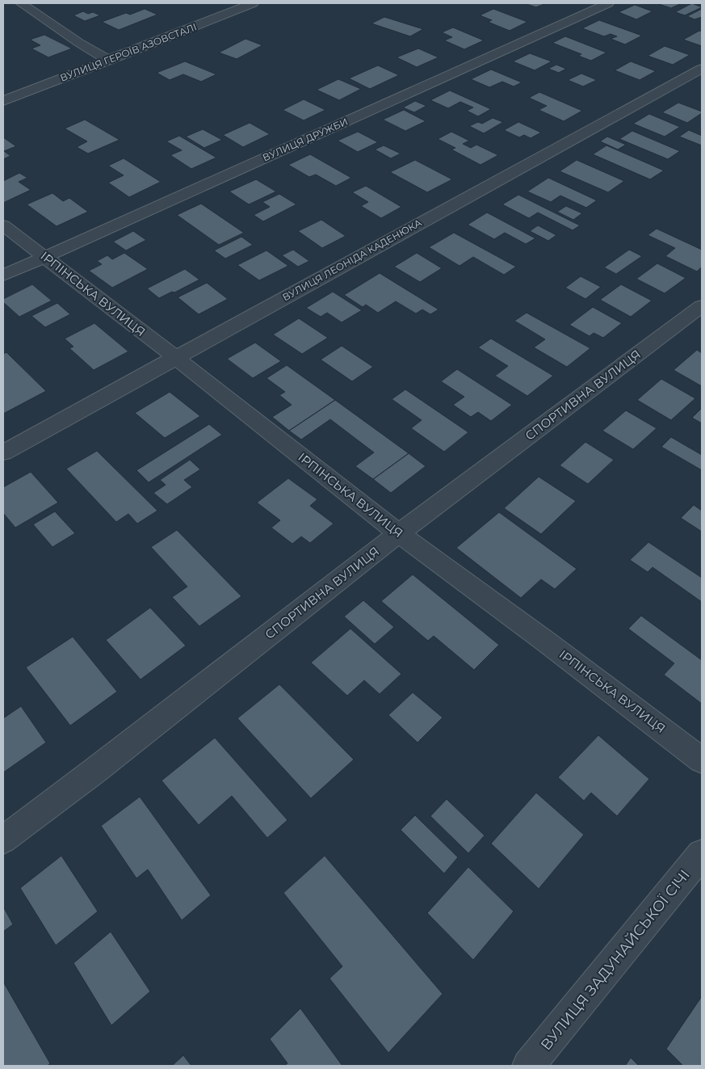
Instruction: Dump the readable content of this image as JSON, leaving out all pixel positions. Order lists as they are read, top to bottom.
{
  "streets": {
    "street": [
      "ВУЛИЦЯ ГЕРОЇВ АЗОВСТАЛІ",
      "ВУЛИЦЯ ДРУЖБИ",
      "ВУЛИЦЯ ЛЕОНІДА КАДЕНЮКА",
      "ІРПІНСЬКА ВУЛИЦЯ",
      "СПОРТИВНА ВУЛИЦЯ",
      "ВУЛИЦЯ ЗАДУНАЙСЬКОЇ СІЧІ"
    ]
  },
  "crossings": [
    ["ВУЛИЦЯ ДРУЖБИ", "ІРПІНСЬКА ВУЛИЦЯ"],
    ["ВУЛИЦЯ ЛЕОНІДА КАДЕНЮКА", "ІРПІНСЬКА ВУЛИЦЯ"],
    ["ІРПІНСЬКА ВУЛИЦЯ", "СПОРТИВНА ВУЛИЦЯ"]
  ]
}
